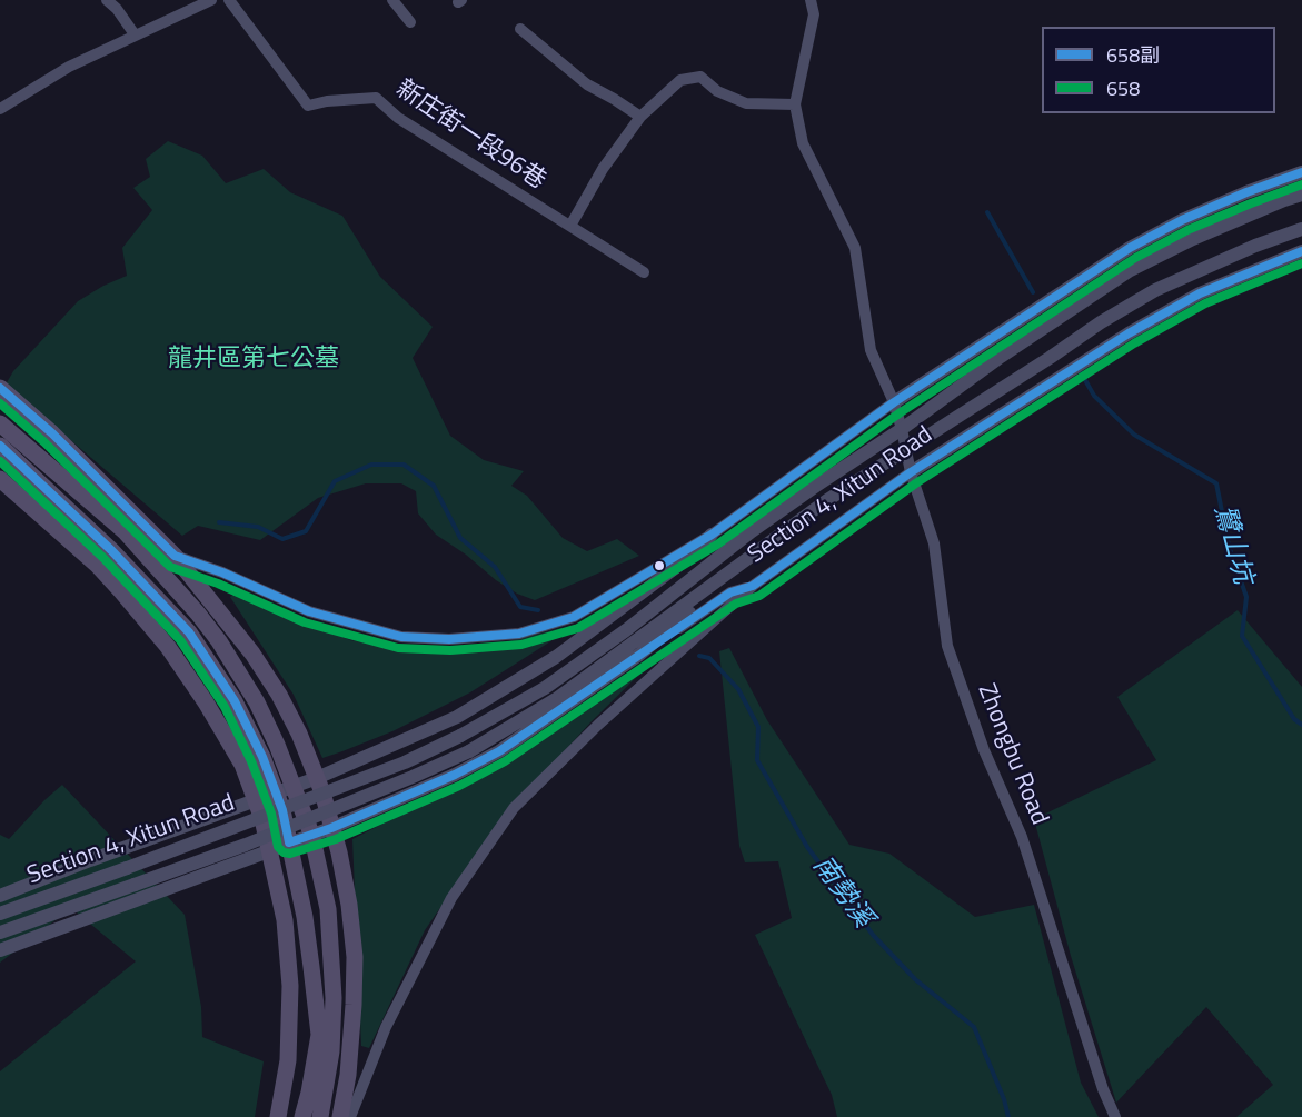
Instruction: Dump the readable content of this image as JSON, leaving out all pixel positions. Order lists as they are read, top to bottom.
{
  "streets": {
    "street": ["新庄街一段96巷", "Section 4, Xitun Road", "Zhongbu Road"]
  },
  "crossings": [
    ["Section 4, Xitun Road", "Zhongbu Road"]
  ],
  "water": ["鷺山坑", "南勢溪"],
  "parks": ["龍井區第七公墓"],
  "lines": ["transit line 658副", "transit line 658"],
  "legend": ["658副", "658"]
}
